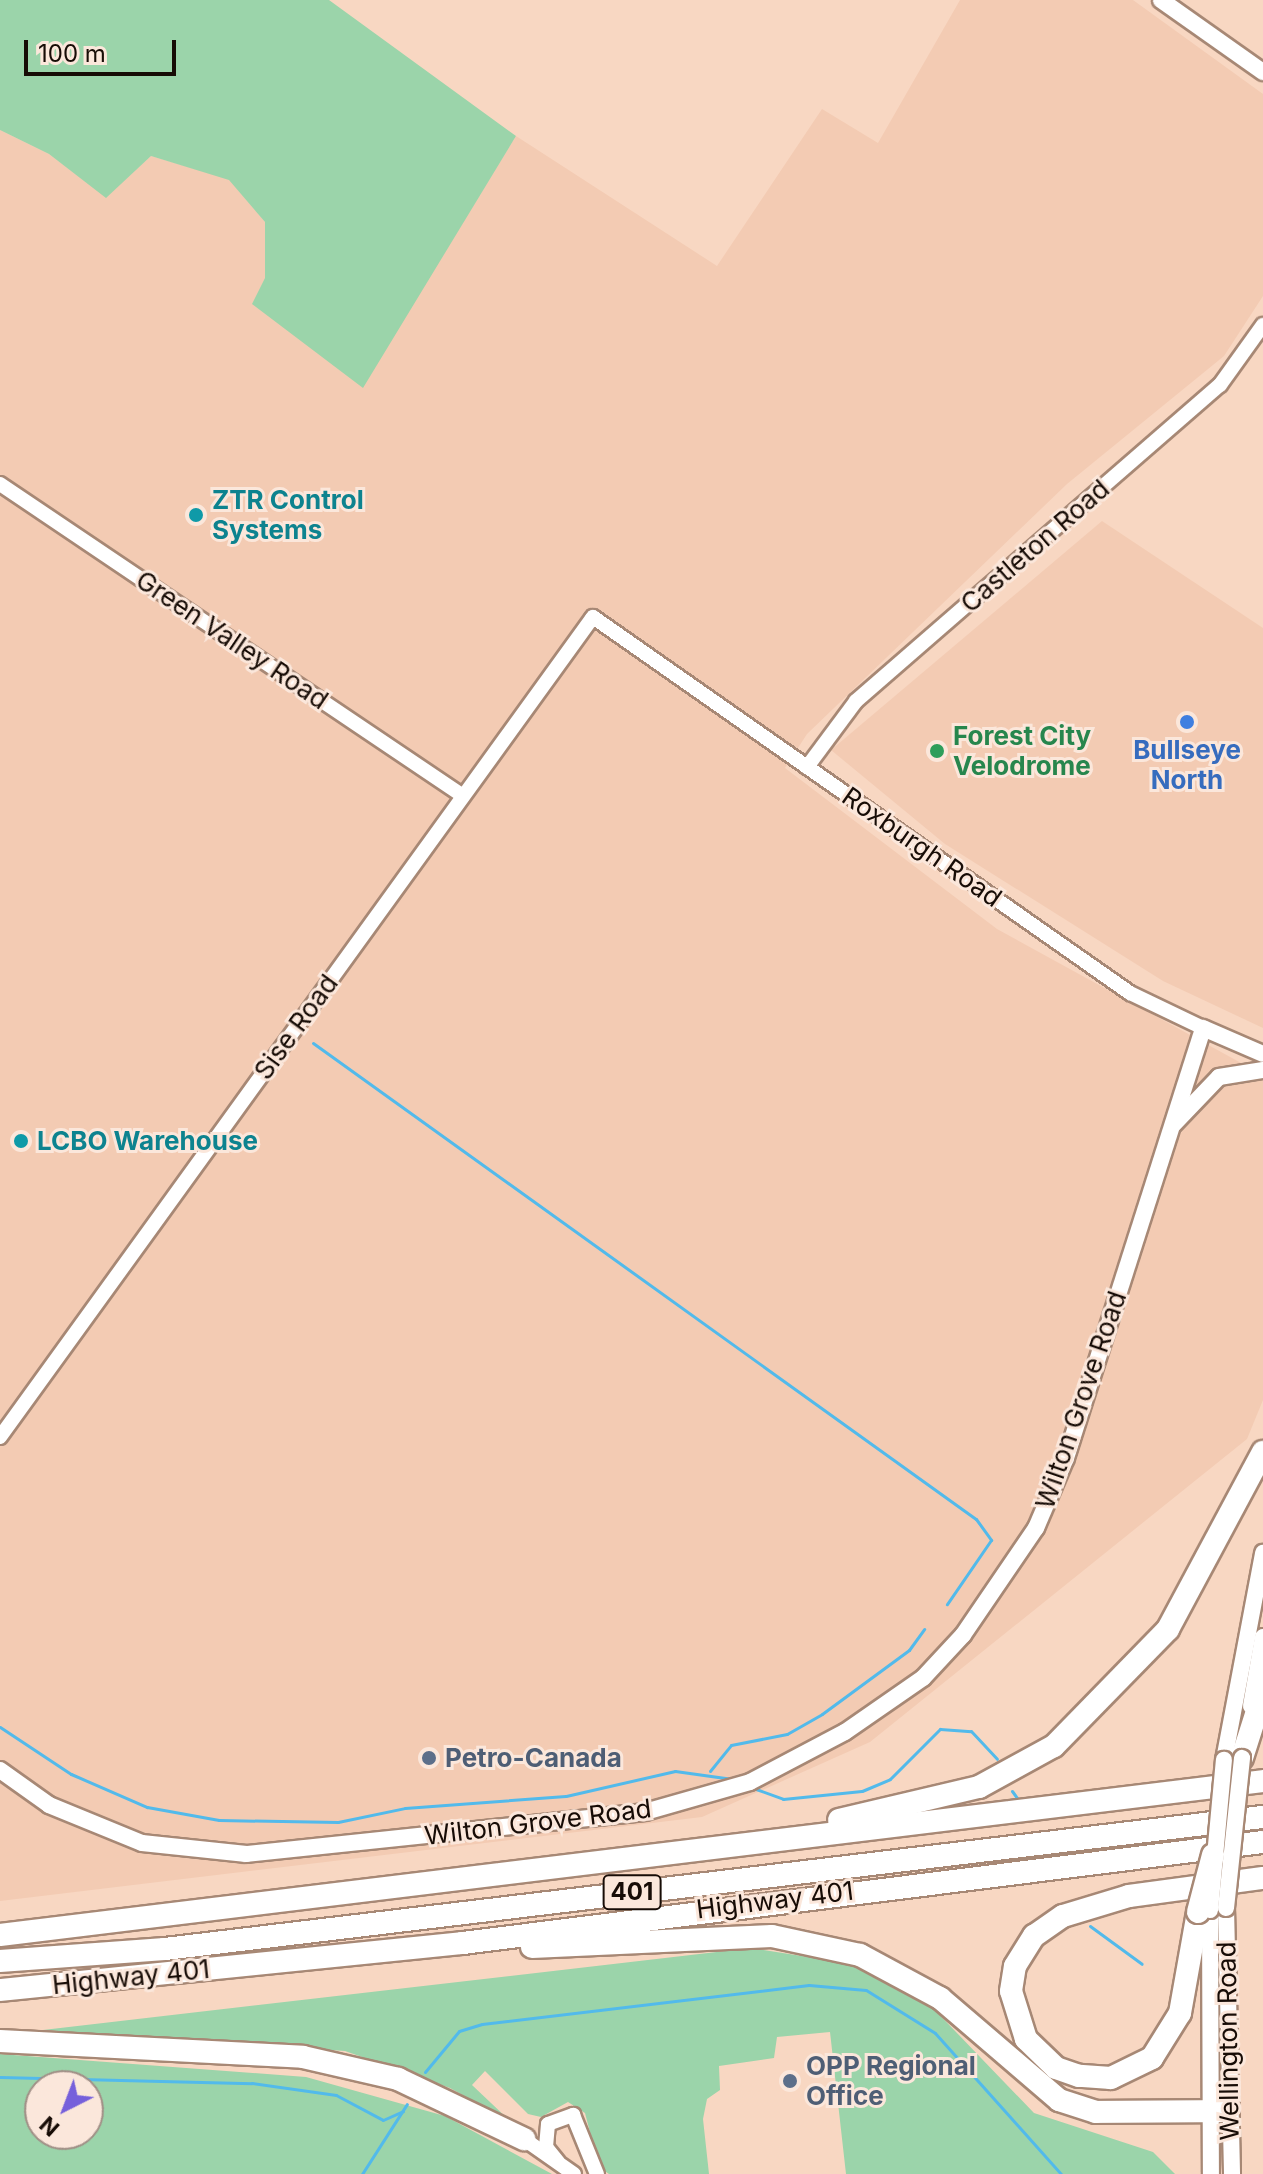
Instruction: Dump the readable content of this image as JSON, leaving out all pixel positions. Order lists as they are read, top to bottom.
{
  "streets": {
    "highway": ["401", "Highway 401"],
    "main road": ["Roxburgh Road", "Wilton Grove Road", "Wellington Road"],
    "street": ["Castleton Road", "Green Valley Road", "Sise Road"]
  },
  "crossings": [
    ["Castleton Road", "Roxburgh Road"],
    ["Green Valley Road", "Sise Road"],
    ["Roxburgh Road", "Sise Road"],
    ["Roxburgh Road", "Wilton Grove Road"]
  ],
  "places": [
    "ZTR Control Systems",
    "Bullseye North",
    "Forest City Velodrome",
    "LCBO Warehouse",
    "Petro-Canada",
    "OPP Regional Office"
  ],
  "scale_bar": "100 m",
  "north": "bottom left"
}
